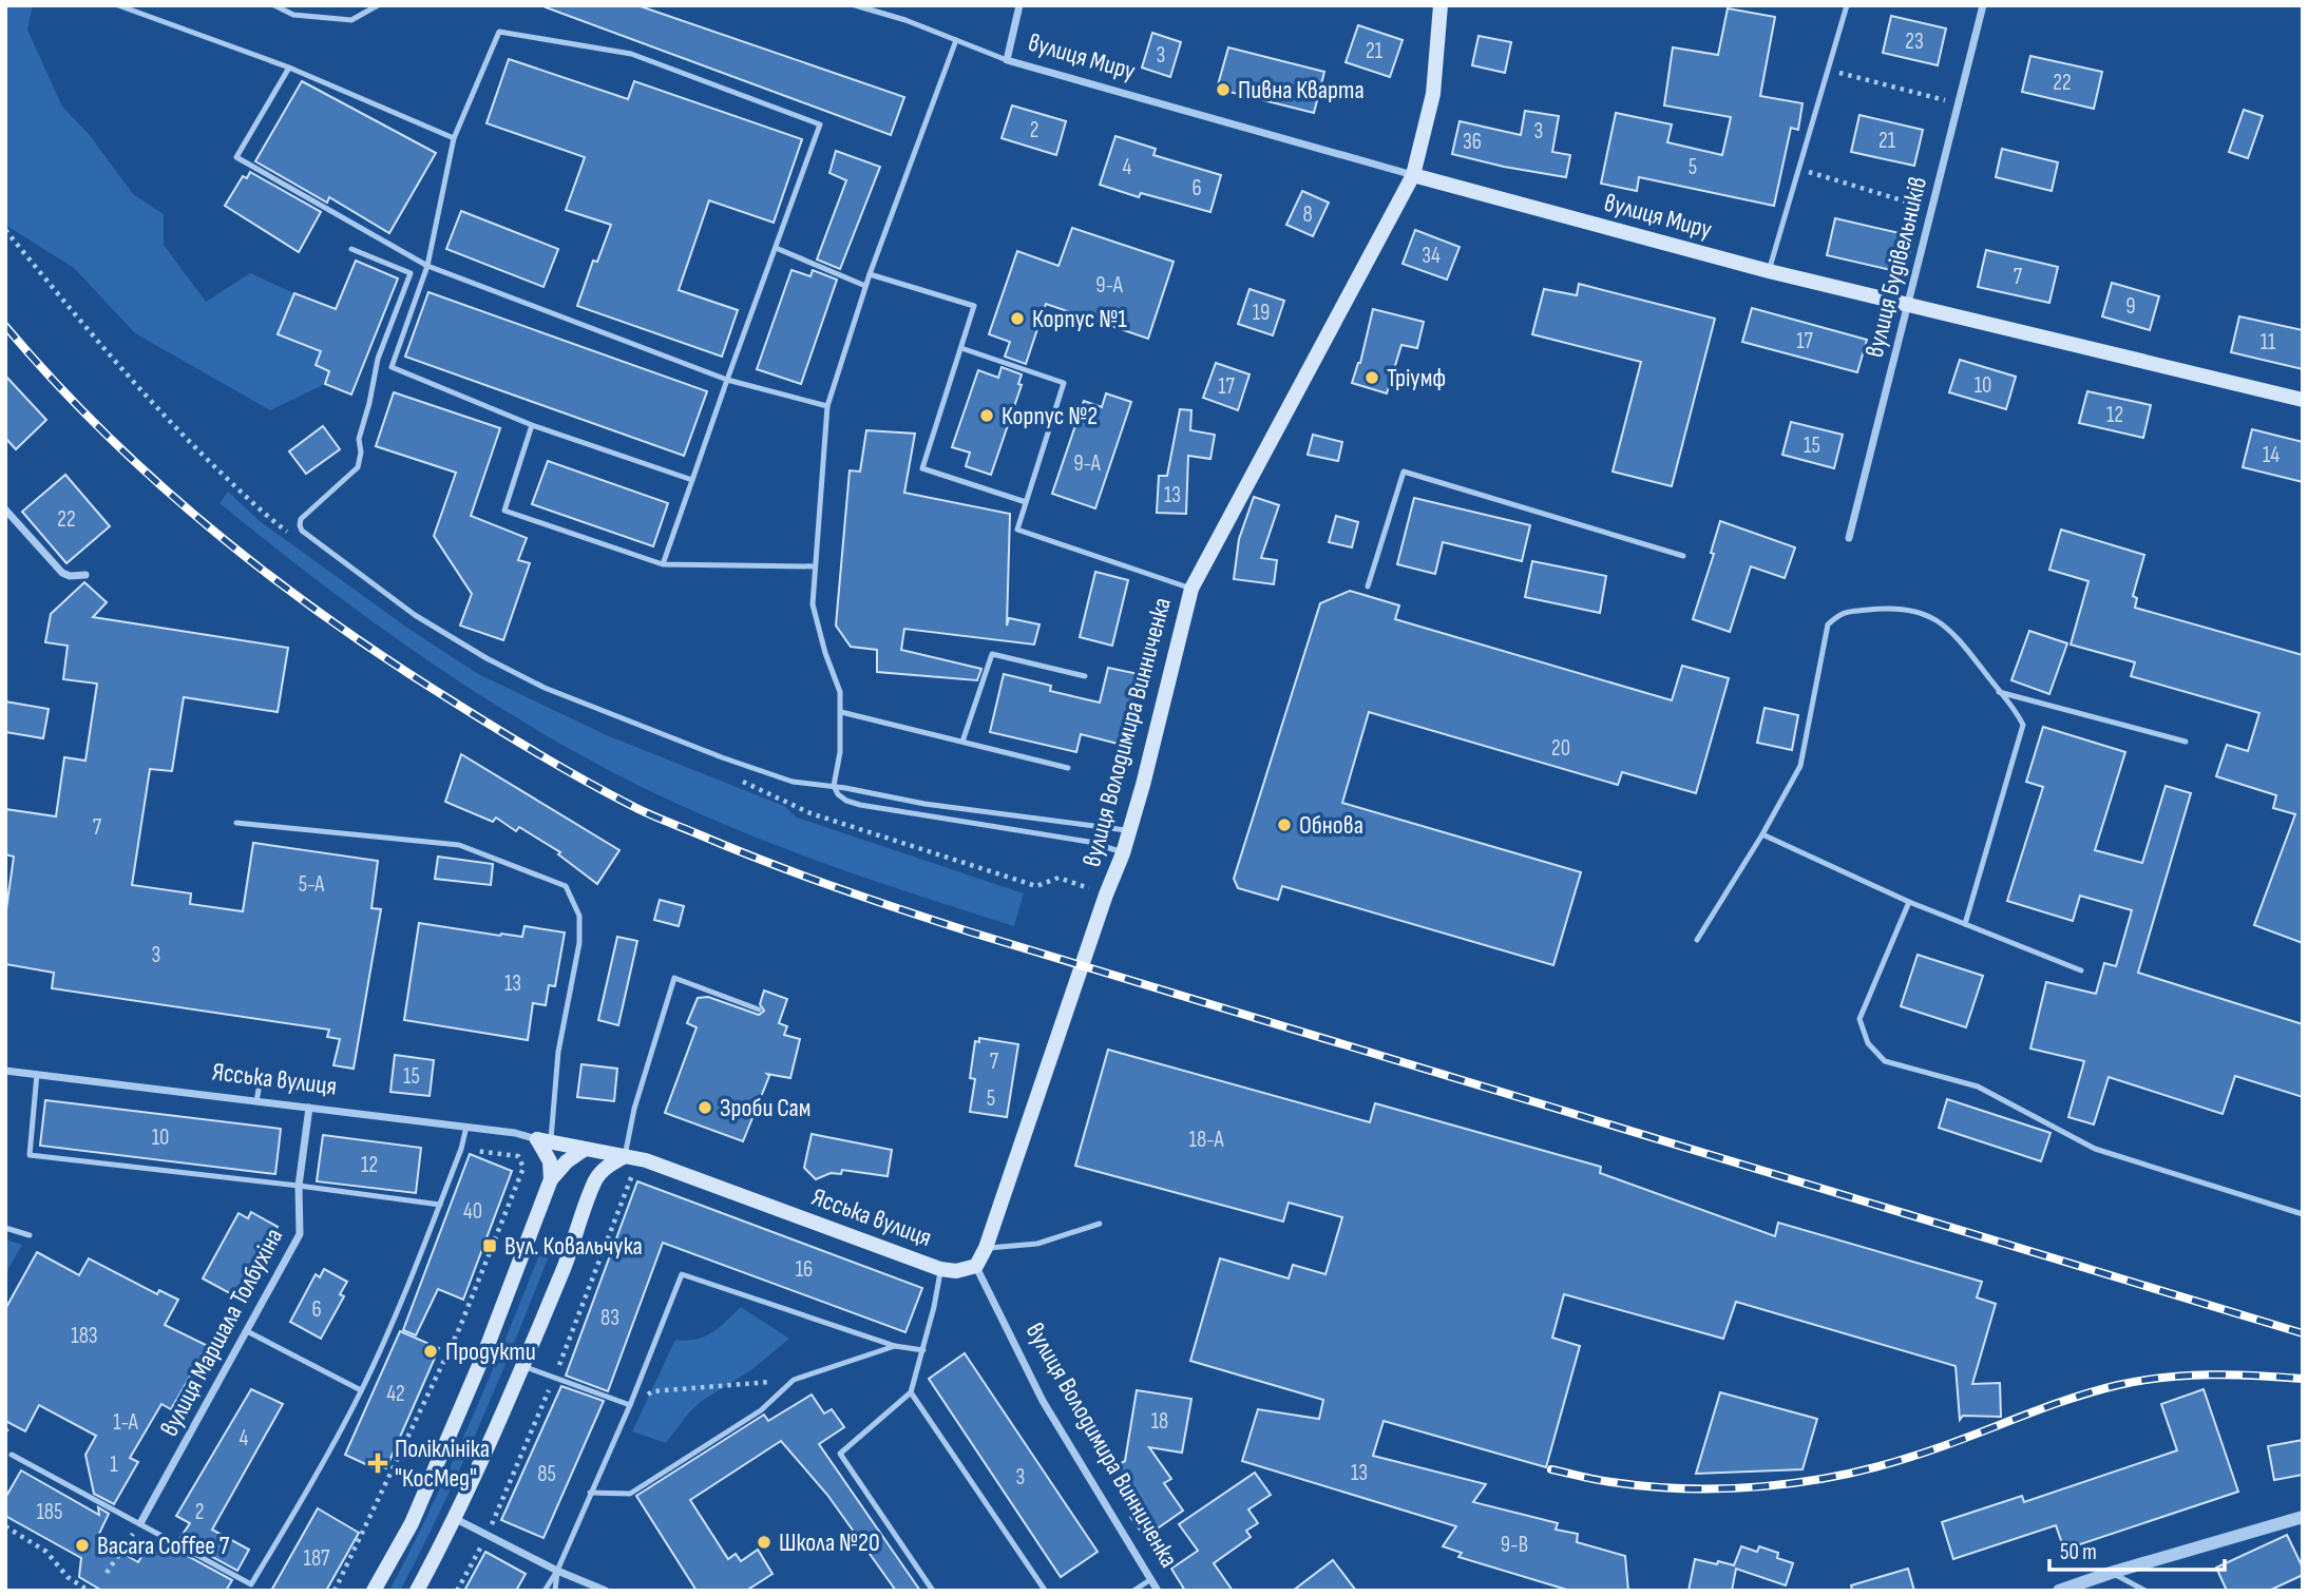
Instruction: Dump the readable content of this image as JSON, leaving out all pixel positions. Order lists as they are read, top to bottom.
{
  "streets": {
    "main road": ["вулиця Миру", "вулиця Володимира Винниченка", "Ясська вулиця"],
    "street": ["вулиця Будівельників", "вулиця Маршала Толбухіна"]
  },
  "crossings": [
    ["вулиця Миру", "вулиця Будівельників"],
    ["вулиця Миру", "вулиця Володимира Винниченка"],
    ["вулиця Володимира Винниченка", "Ясська вулиця"],
    ["Ясська вулиця", "вулиця Маршала Толбухіна"]
  ],
  "places": {
    "other": [
      "Пивна Кварта",
      "Корпус №1",
      "Тріумф",
      "Корпус №2",
      "Обнова",
      "Зроби Сам",
      "Продукти",
      "Школа №20",
      "Bacara Coffee 7"
    ],
    "transit": ["Вул. Ковальчука"],
    "health": ["Поліклініка \"КосМед\""]
  },
  "house_numbers": [
    "23",
    "21",
    "3",
    "22",
    "2",
    "3",
    "21",
    "36",
    "4",
    "5",
    "6",
    "8",
    "34",
    "7",
    "9-А",
    "9",
    "19",
    "17",
    "11",
    "10",
    "17",
    "12",
    "15",
    "14",
    "9-А",
    "13",
    "22",
    "20",
    "7",
    "5-А",
    "3",
    "13",
    "7",
    "15",
    "5",
    "10",
    "18-А",
    "12",
    "40",
    "16",
    "6",
    "83",
    "183",
    "42",
    "18",
    "1-А",
    "4",
    "1",
    "13",
    "85",
    "3",
    "185",
    "2",
    "9-В",
    "187"
  ],
  "scale_bar": "50 m"
}
